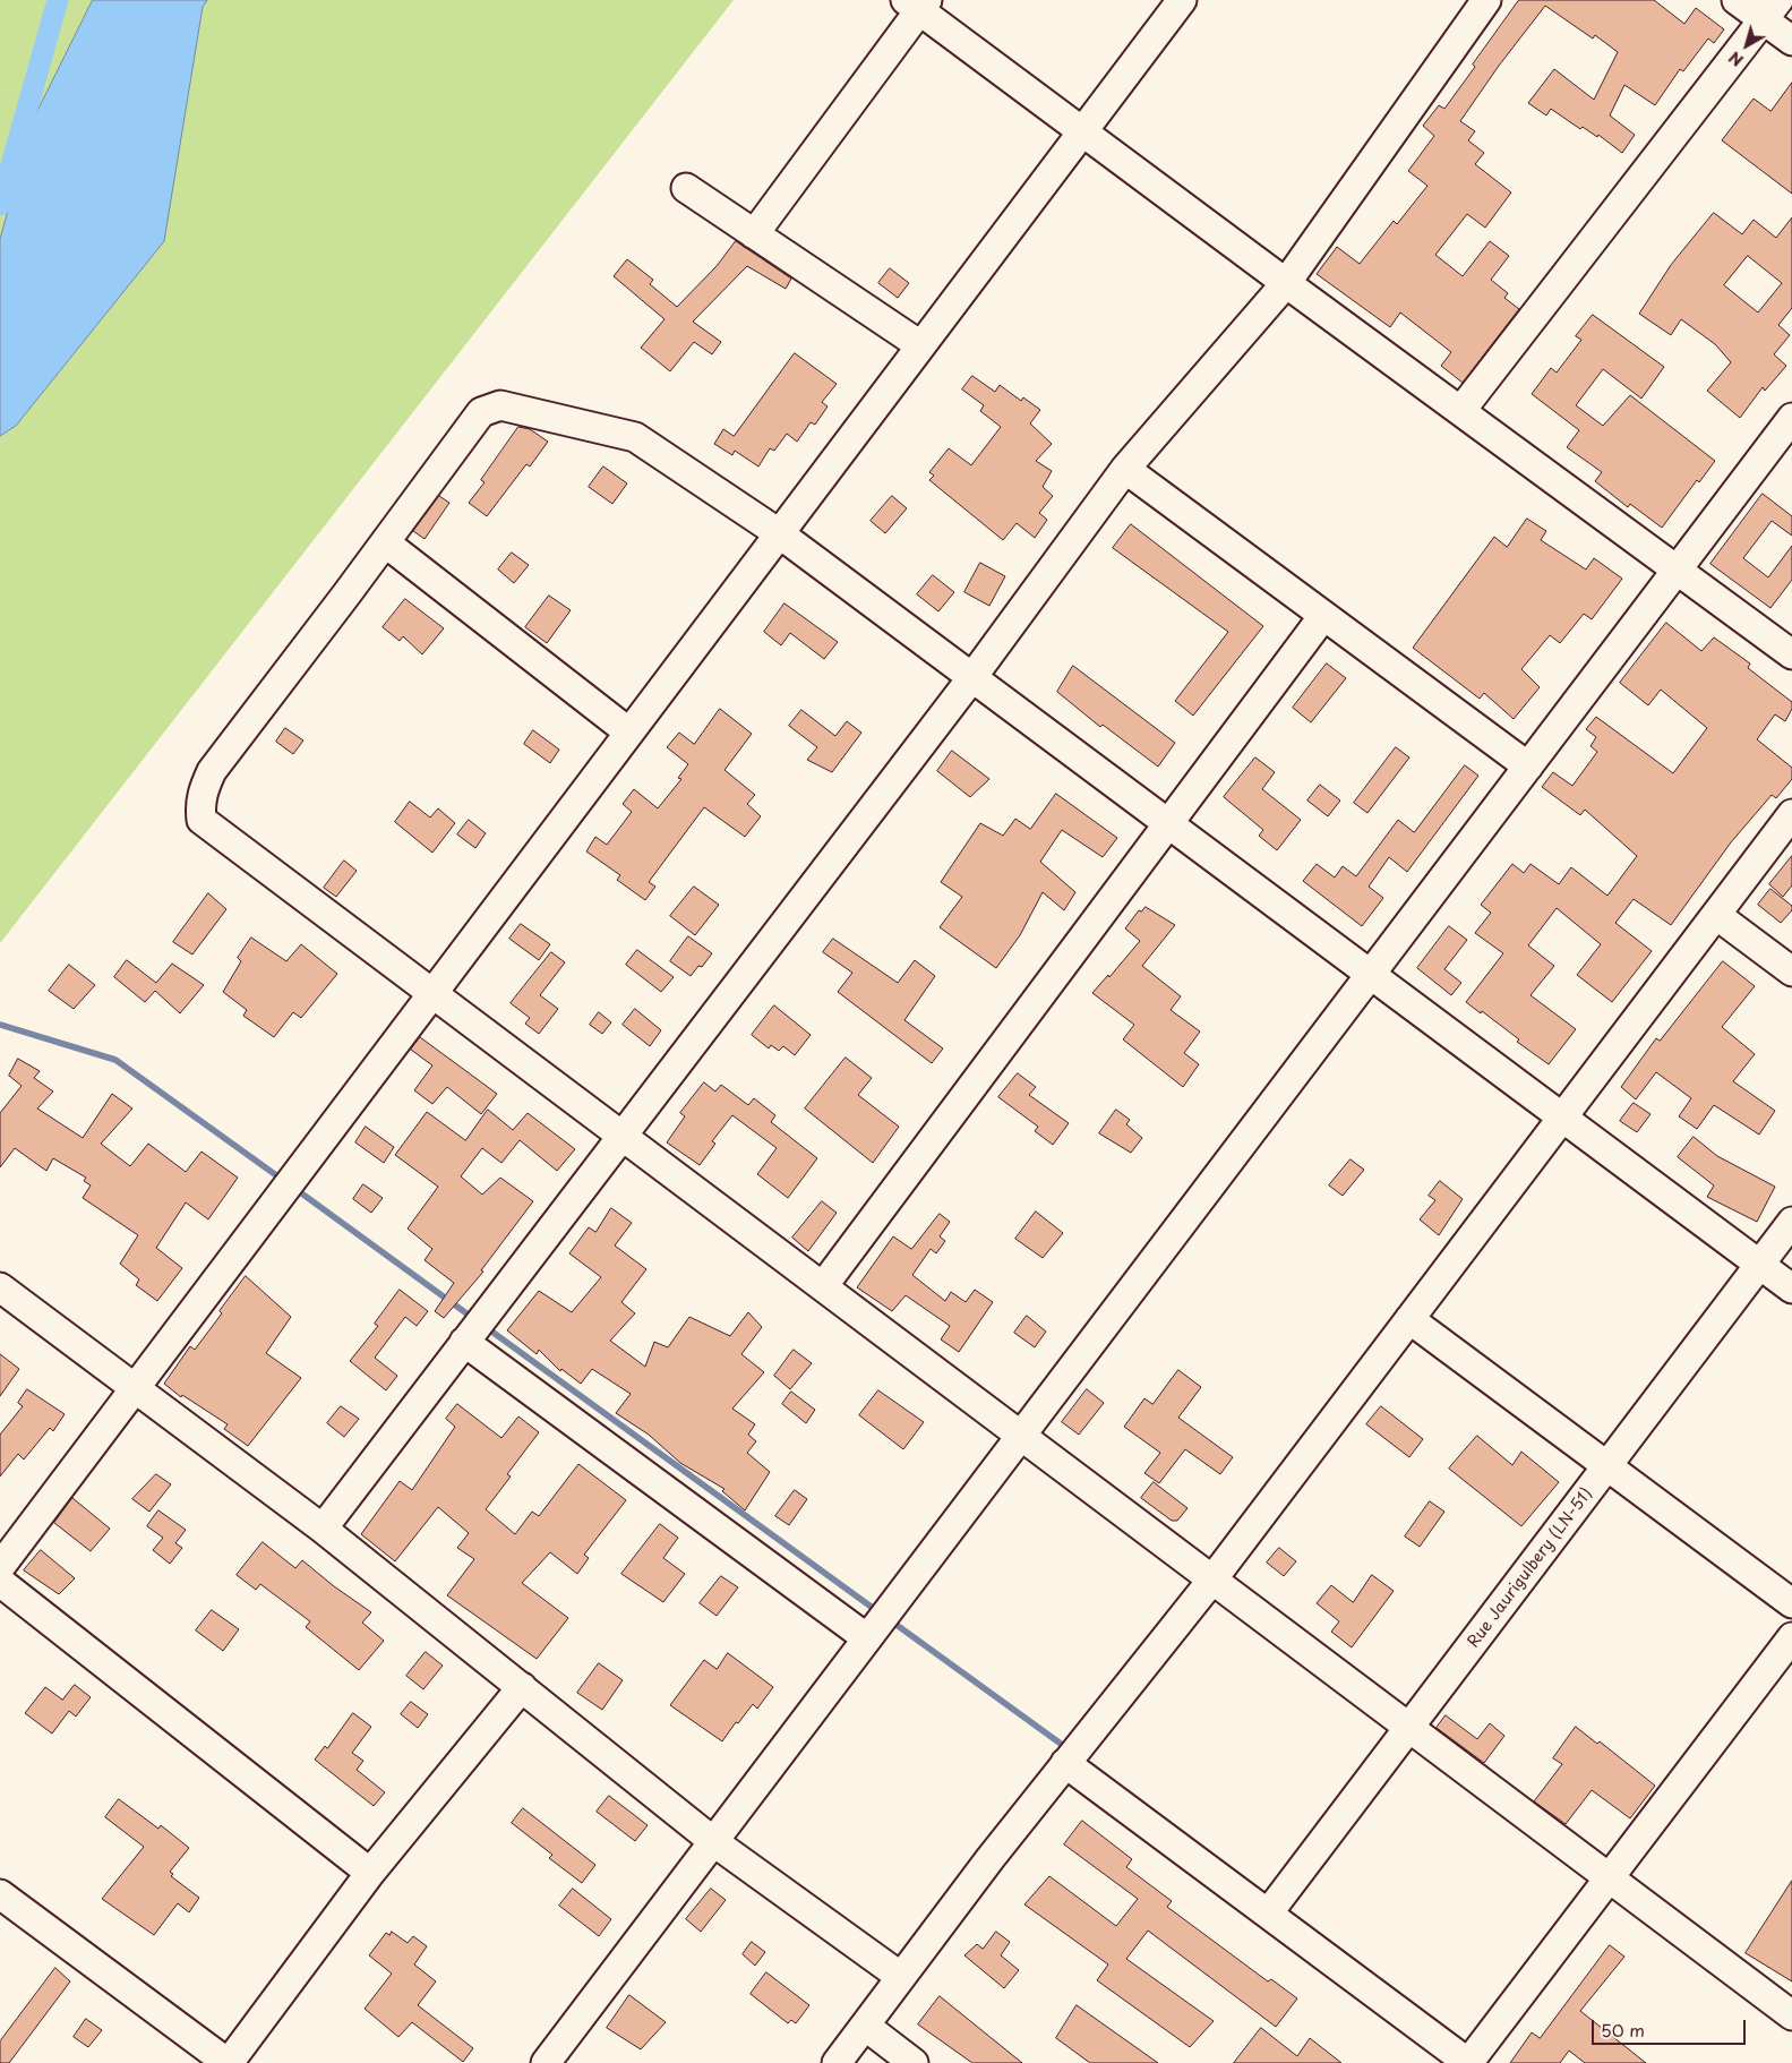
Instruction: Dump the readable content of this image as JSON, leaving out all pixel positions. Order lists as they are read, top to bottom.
{
  "streets": {
    "street": ["Rue Jaurigulbery (LN-51)"]
  },
  "scale_bar": "50 m",
  "north": "bottom left"
}
